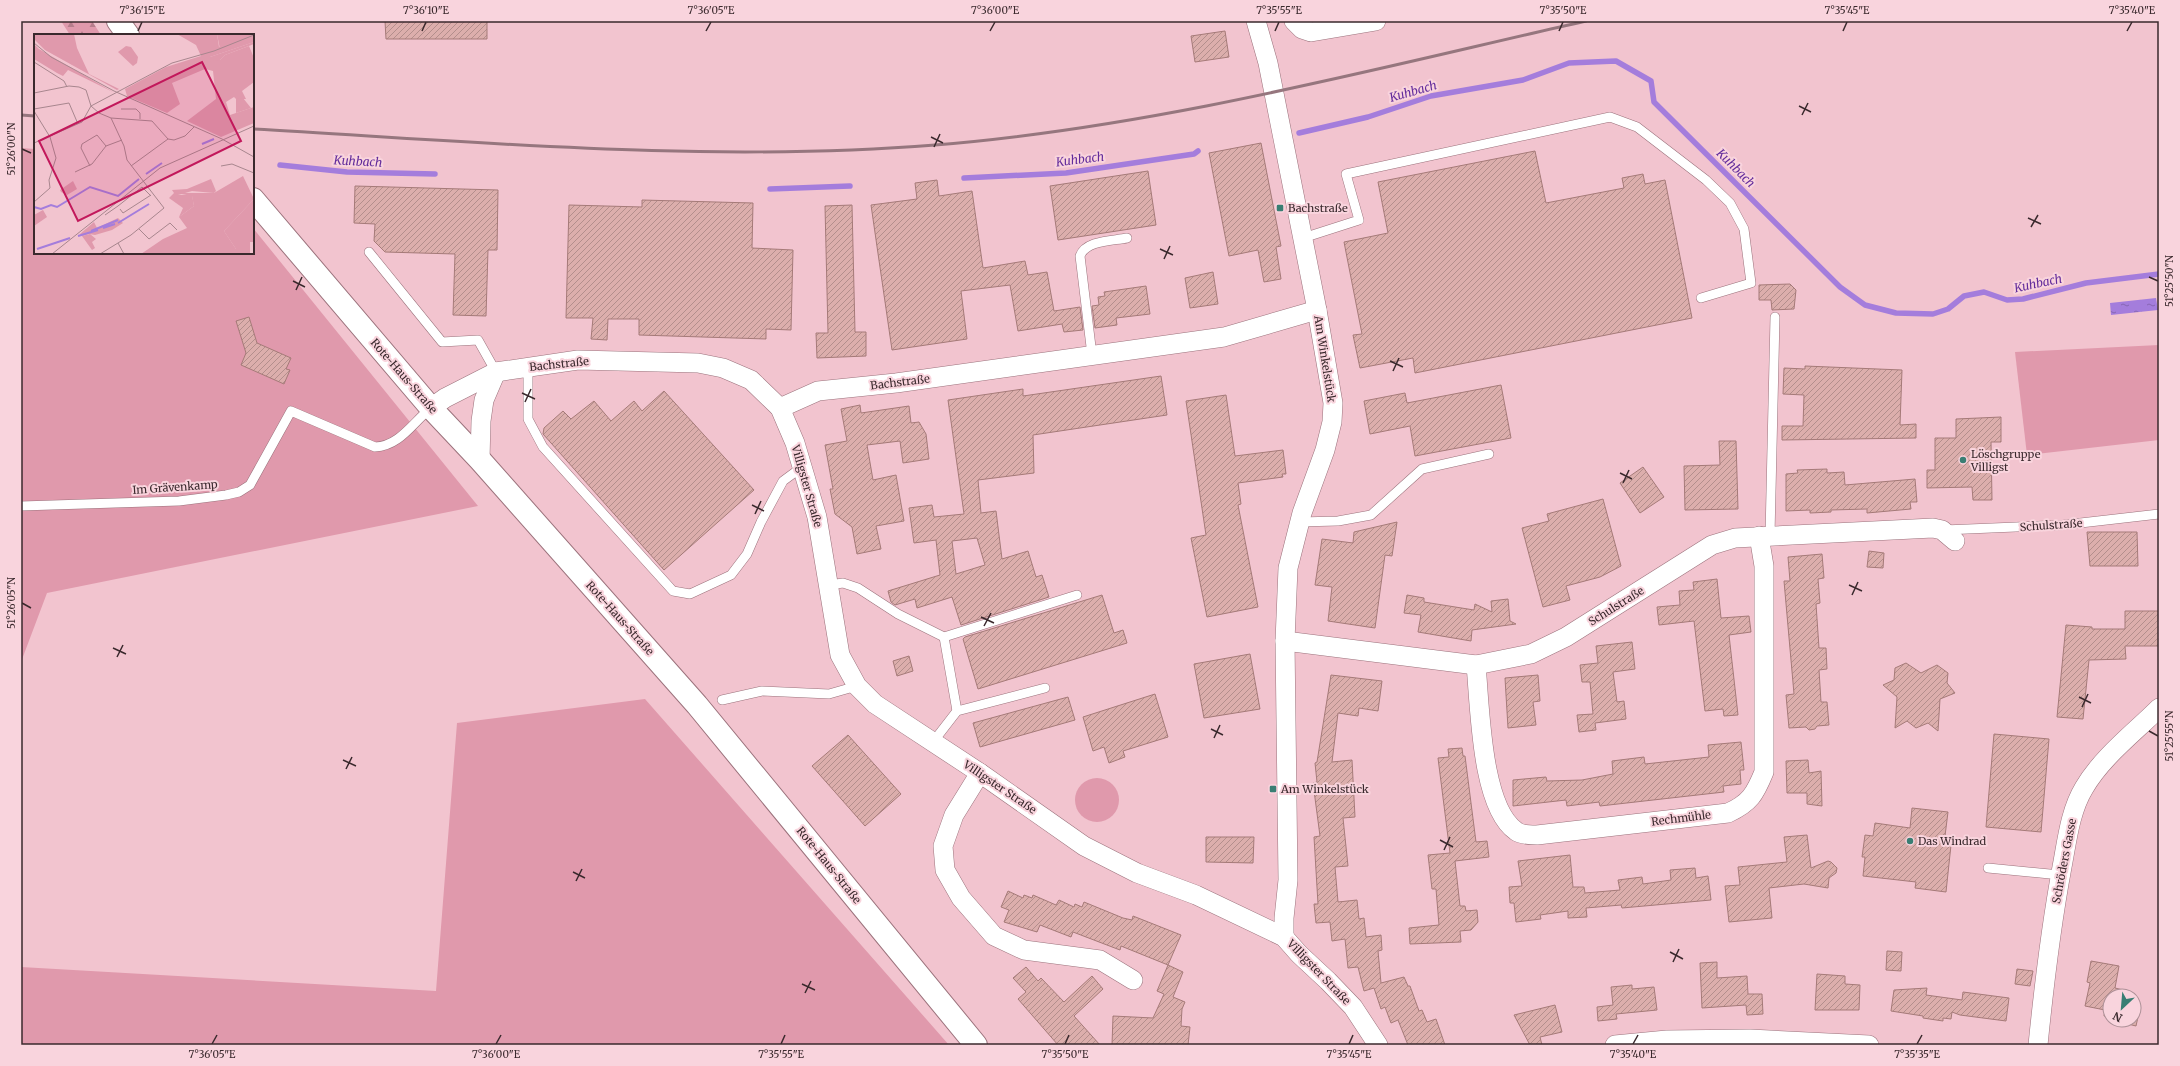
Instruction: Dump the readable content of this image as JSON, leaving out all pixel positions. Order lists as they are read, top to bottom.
{
  "streets": {
    "main road": ["Rote-Haus-Straße"],
    "street": [
      "Am Winkelstück",
      "Bachstraße",
      "Villigster Straße",
      "Schulstraße",
      "Rechmühle",
      "Schröders Gasse"
    ],
    "lane": ["Im Grävenkamp"]
  },
  "crossings": [
    ["Am Winkelstück", "Bachstraße"],
    ["Am Winkelstück", "Villigster Straße"],
    ["Am Winkelstück", "Schulstraße"],
    ["Bachstraße", "Rote-Haus-Straße"],
    ["Bachstraße", "Villigster Straße"],
    ["Bachstraße", "Im Grävenkamp"],
    ["Rote-Haus-Straße", "Im Grävenkamp"],
    ["Schulstraße", "Rechmühle"]
  ],
  "water": ["Kuhbach"],
  "places": {
    "transit": ["Bachstraße", "Am Winkelstück"],
    "other": ["Löschgruppe Villigst", "Das Windrad"]
  },
  "north": "bottom left",
  "coordinates": [
    "7°36'15\"E",
    "7°36'10\"E",
    "7°36'05\"E",
    "7°36'00\"E",
    "7°35'55\"E",
    "7°35'50\"E",
    "7°35'45\"E",
    "7°35'40\"E",
    "51°26'00\"N",
    "51°25'50\"N",
    "51°26'05\"N",
    "51°25'55\"N",
    "7°35'35\"E"
  ]
}
